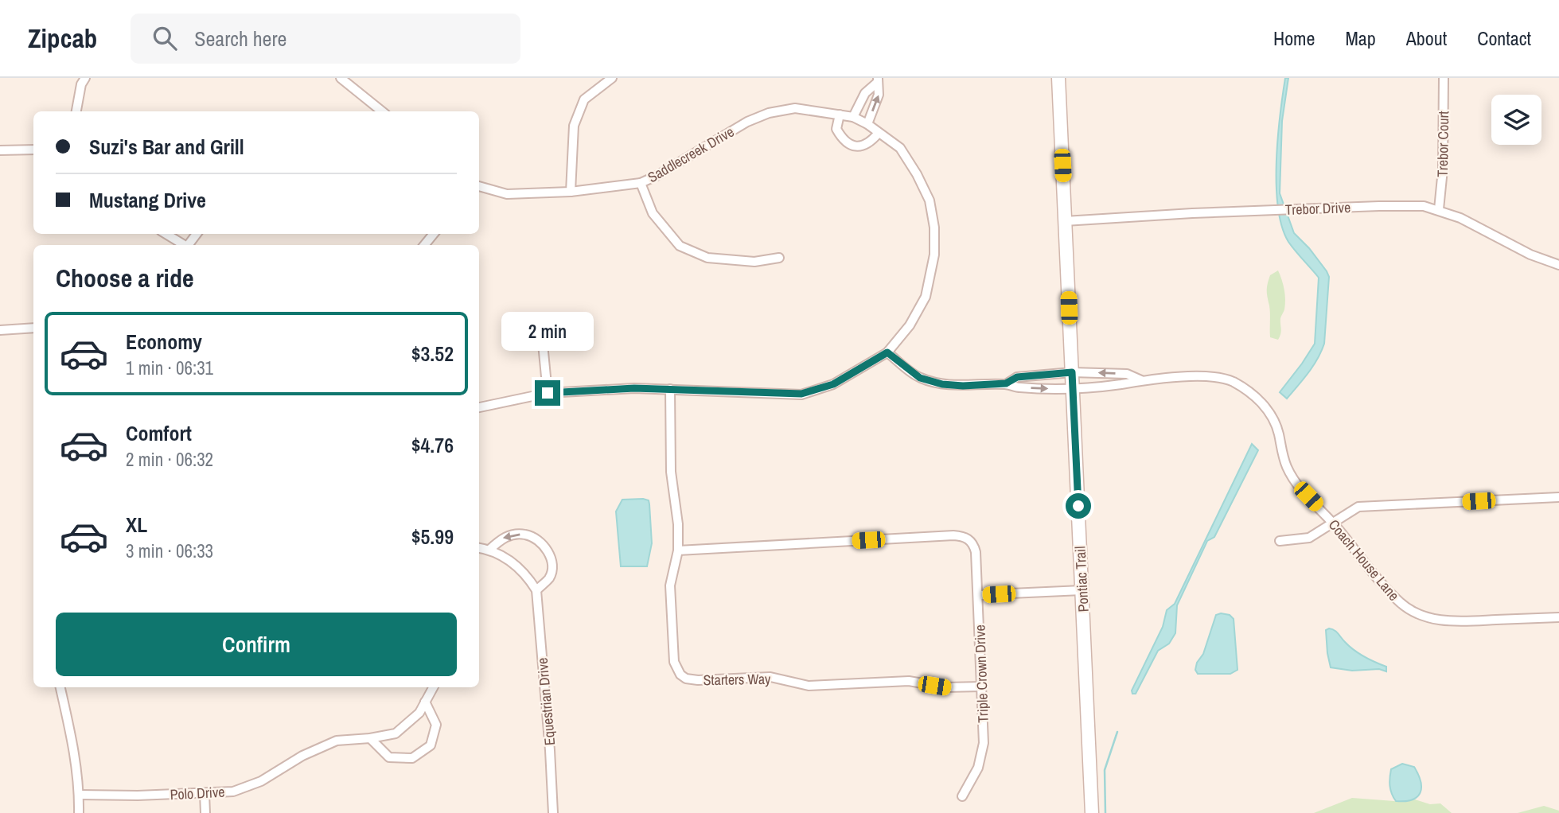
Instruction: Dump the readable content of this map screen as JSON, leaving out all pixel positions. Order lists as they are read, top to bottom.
{
  "streets": {
    "main road": ["Pontiac Trail"],
    "street": [
      "Trebor Court",
      "Saddlecreek Drive",
      "Trebor Drive",
      "Coach House Lane",
      "Triple Crown Drive",
      "Starters Way",
      "Equestrian Drive",
      "Polo Drive"
    ]
  },
  "crossings": [
    ["Trebor Court", "Trebor Drive"],
    ["Trebor Drive", "Pontiac Trail"],
    ["Coach House Lane", "Pontiac Trail"],
    ["Triple Crown Drive", "Starters Way"]
  ],
  "page": {
    "header": "Zipcab",
    "search": "Search here",
    "nav": [
      "Home",
      "Map",
      "About",
      "Contact"
    ],
    "banner": ["Suzi's Bar and Grill", "Mustang Drive"],
    "heading": "Choose a ride",
    "bubble": "2 min",
    "list": [
      {
        "name": "Economy",
        "note": "1 min · 06:31",
        "value": "$3.52"
      },
      {
        "name": "Comfort",
        "note": "2 min · 06:32",
        "value": "$4.76"
      },
      {
        "name": "XL",
        "note": "3 min · 06:33",
        "value": "$5.99"
      }
    ],
    "buttons": "Confirm"
  }
}
